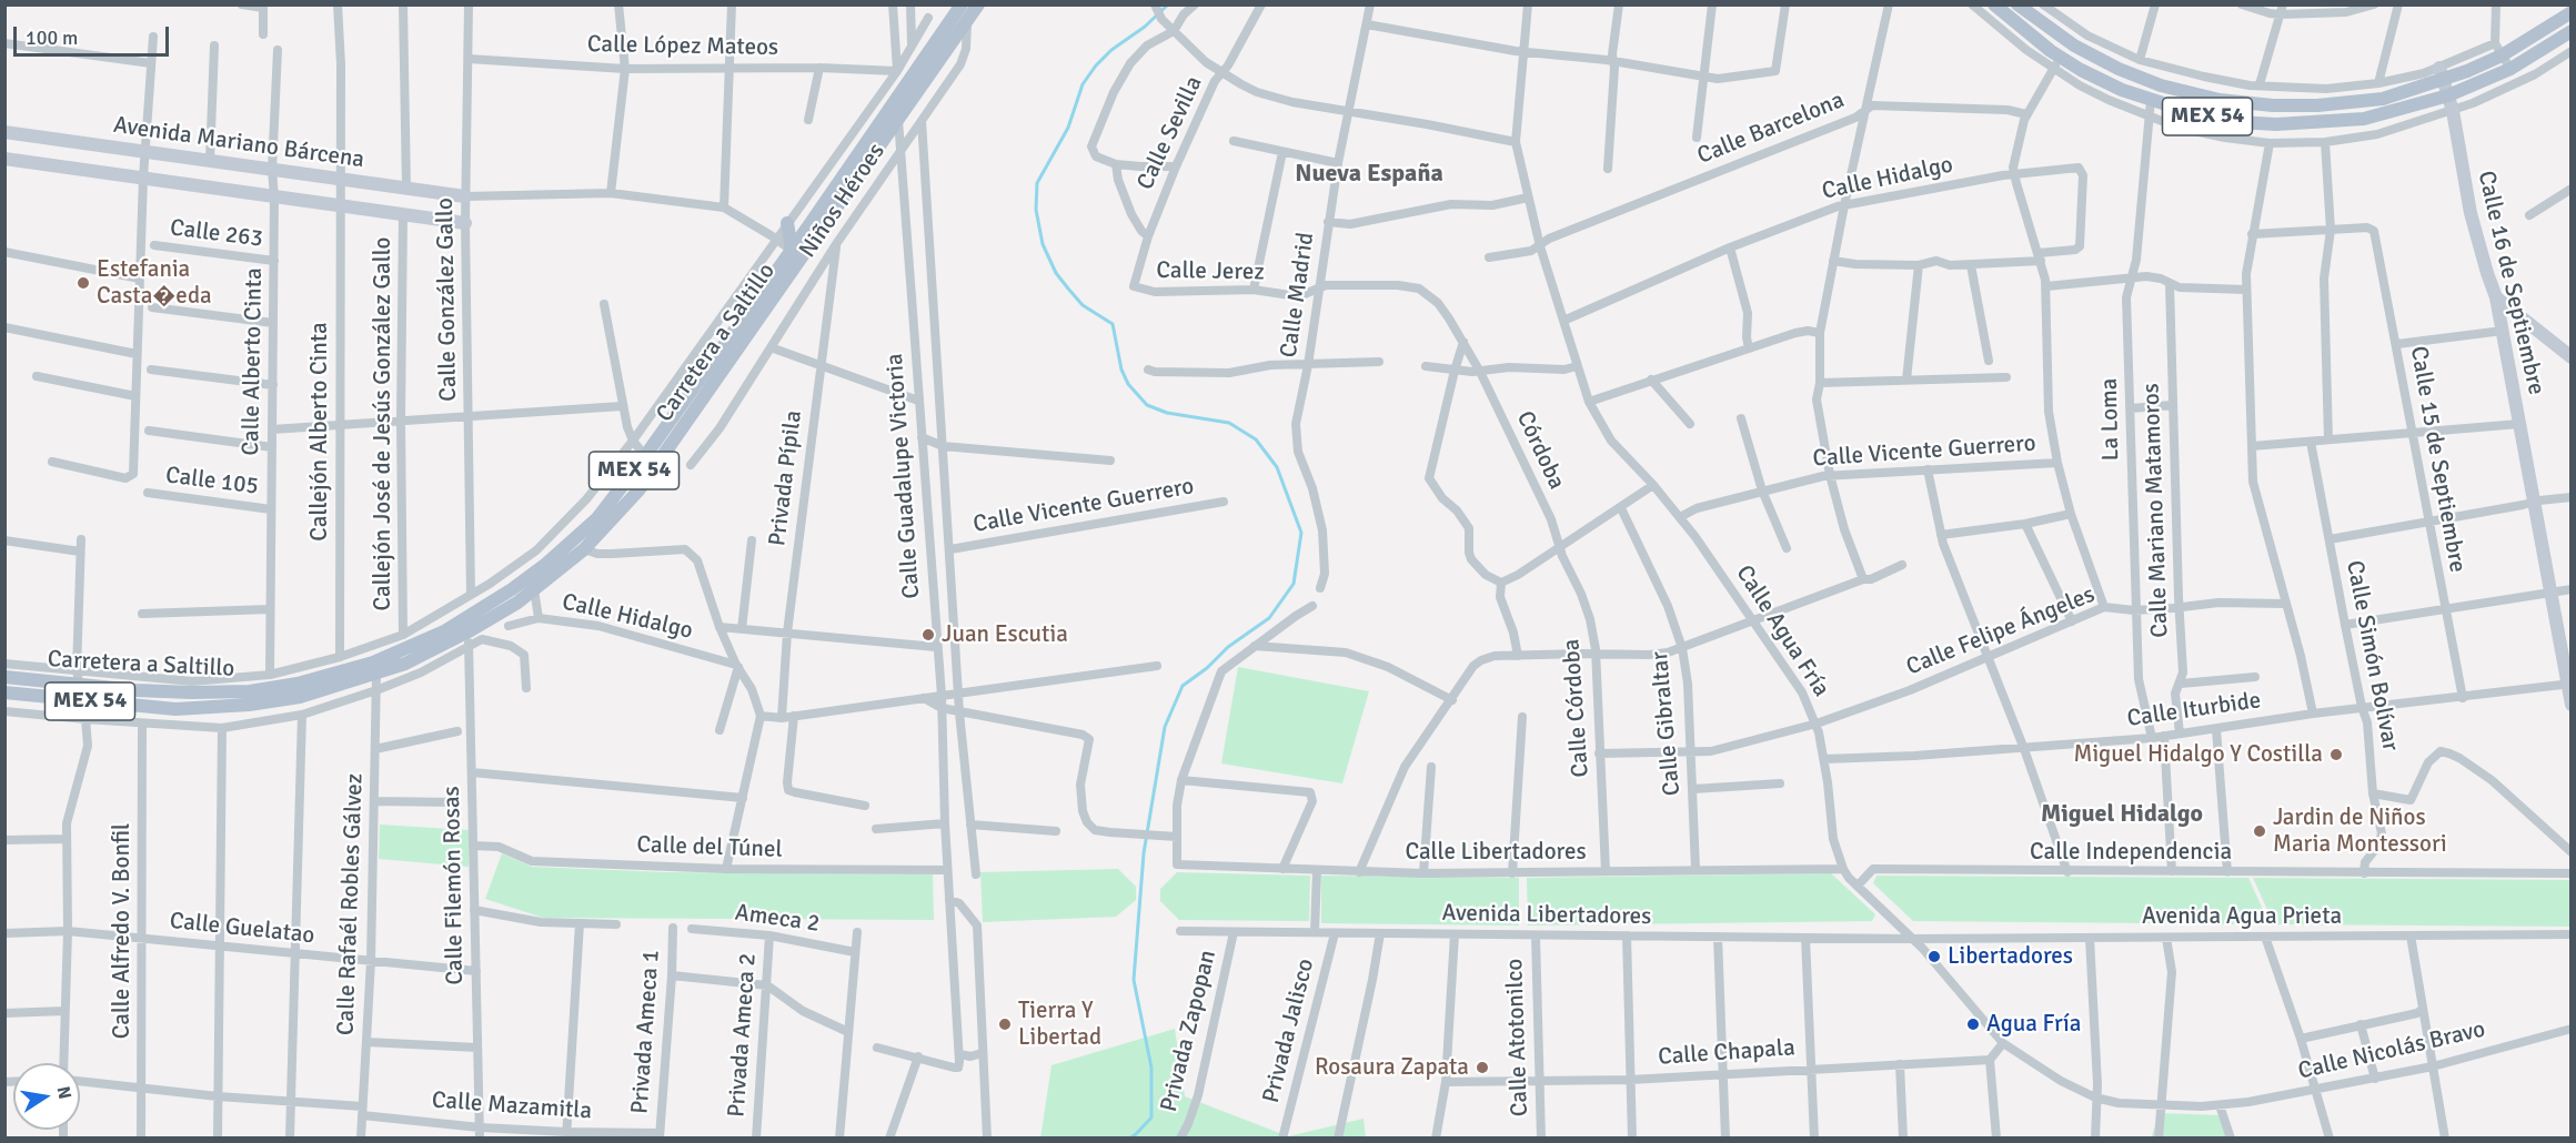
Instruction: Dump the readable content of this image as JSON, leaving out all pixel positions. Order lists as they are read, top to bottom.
{
  "streets": {
    "main road": ["MEX 54", "Carretera a Saltillo"],
    "street": [
      "Calle López Mateos",
      "Calle Barcelona",
      "Calle Sevilla",
      "Avenida Mariano Bárcena",
      "Calle Hidalgo",
      "Niños Héroes",
      "Calle 263",
      "Calle Jerez",
      "Calle 16 de Septiembre",
      "Calle Madrid",
      "Calle González Gallo",
      "Calle Alberto Cinta",
      "La Loma",
      "Callejón José de Jesús González Gallo",
      "Callejón Alberto Cinta",
      "Córdoba",
      "Calle Vicente Guerrero",
      "Calle 15 de Septiembre",
      "Calle Guadalupe Victoria",
      "Privada Pípila",
      "Calle 105",
      "Calle Mariano Matamoros",
      "Calle Agua Fría",
      "Calle Felipe Ángeles",
      "Calle Simón Bolívar",
      "Calle Córdoba",
      "Calle Iturbide",
      "Calle Gibraltar",
      "Calle del Túnel",
      "Calle Libertadores",
      "Calle Independencia",
      "Calle Filemón Rosas",
      "Calle Rafaél Robles Gálvez",
      "Avenida Libertadores",
      "Avenida Agua Prieta",
      "Ameca 2",
      "Calle Guelatao",
      "Calle Alfredo V. Bonfil",
      "Privada Zapopan",
      "Privada Jalisco",
      "Privada Ameca 1",
      "Privada Ameca 2",
      "Calle Atotonilco",
      "Calle Nicolás Bravo",
      "Calle Chapala",
      "Calle Mazamitla"
    ]
  },
  "crossings": [
    ["Calle López Mateos", "Calle González Gallo"],
    ["Calle López Mateos", "Carretera a Saltillo"],
    ["MEX 54", "Calle 16 de Septiembre"],
    ["MEX 54", "La Loma"],
    ["Calle Barcelona", "Calle Agua Fría"],
    ["Calle Sevilla", "Calle Jerez"],
    ["Avenida Mariano Bárcena", "Calle González Gallo"],
    ["Avenida Mariano Bárcena", "Calle Alberto Cinta"],
    ["Avenida Mariano Bárcena", "Callejón José de Jesús González Gallo"],
    ["Avenida Mariano Bárcena", "Callejón Alberto Cinta"],
    ["Calle Hidalgo", "Calle Agua Fría"],
    ["Niños Héroes", "Carretera a Saltillo"],
    ["Niños Héroes", "Calle Guadalupe Victoria"],
    ["Niños Héroes", "Privada Pípila"],
    ["Calle 263", "Calle Alberto Cinta"],
    ["Calle Jerez", "Calle Madrid"],
    ["Calle Jerez", "Córdoba"],
    ["Calle 16 de Septiembre", "Calle Iturbide"],
    ["Calle González Gallo", "Carretera a Saltillo"],
    ["Carretera a Saltillo", "Calle Alberto Cinta"],
    ["Carretera a Saltillo", "Callejón José de Jesús González Gallo"],
    ["Carretera a Saltillo", "Callejón Alberto Cinta"],
    ["Carretera a Saltillo", "Calle Guadalupe Victoria"],
    ["Carretera a Saltillo", "Calle Filemón Rosas"],
    ["Carretera a Saltillo", "Calle Rafaél Robles Gálvez"],
    ["Calle Alberto Cinta", "Calle 105"],
    ["La Loma", "Calle Felipe Ángeles"],
    ["La Loma", "Calle Iturbide"],
    ["Córdoba", "Calle Córdoba"],
    ["Calle Vicente Guerrero", "Calle Guadalupe Victoria"],
    ["Calle Vicente Guerrero", "Calle Agua Fría"],
    ["Calle 15 de Septiembre", "Calle Iturbide"],
    ["Calle Guadalupe Victoria", "Calle del Túnel"],
    ["Calle Mariano Matamoros", "Calle Felipe Ángeles"],
    ["Calle Mariano Matamoros", "Calle Iturbide"],
    ["Calle Agua Fría", "Calle Felipe Ángeles"],
    ["Calle Agua Fría", "Calle Iturbide"],
    ["Calle Agua Fría", "Calle Libertadores"],
    ["Calle Agua Fría", "Calle Independencia"],
    ["Calle Agua Fría", "Avenida Libertadores"],
    ["Calle Agua Fría", "Avenida Agua Prieta"],
    ["Calle Agua Fría", "Calle Nicolás Bravo"],
    ["Calle Felipe Ángeles", "Calle Córdoba"],
    ["Calle Felipe Ángeles", "Calle Gibraltar"],
    ["Calle Simón Bolívar", "Calle Iturbide"],
    ["Calle Simón Bolívar", "Calle Independencia"],
    ["Calle Córdoba", "Calle Libertadores"],
    ["Calle Gibraltar", "Calle Libertadores"],
    ["Calle del Túnel", "Calle Filemón Rosas"],
    ["Calle Filemón Rosas", "Calle Guelatao"],
    ["Calle Filemón Rosas", "Calle Mazamitla"],
    ["Calle Rafaél Robles Gálvez", "Calle Guelatao"],
    ["Calle Rafaél Robles Gálvez", "Calle Mazamitla"],
    ["Avenida Libertadores", "Avenida Agua Prieta"],
    ["Avenida Libertadores", "Privada Zapopan"],
    ["Avenida Libertadores", "Privada Jalisco"],
    ["Avenida Libertadores", "Calle Atotonilco"],
    ["Ameca 2", "Privada Ameca 2"],
    ["Calle Guelatao", "Calle Alfredo V. Bonfil"],
    ["Calle Alfredo V. Bonfil", "Calle Mazamitla"],
    ["Privada Ameca 1", "Calle Mazamitla"],
    ["Calle Atotonilco", "Calle Chapala"]
  ],
  "districts": ["Nueva España", "Miguel Hidalgo"],
  "places": [
    "Estefania Casta�eda",
    "Juan Escutia",
    "Miguel Hidalgo Y Costilla",
    "Jardin de Niños Maria Montessori",
    "Libertadores",
    "Tierra Y Libertad",
    "Agua Fría",
    "Rosaura Zapata"
  ],
  "scale_bar": "100 m",
  "north": "right"
}
